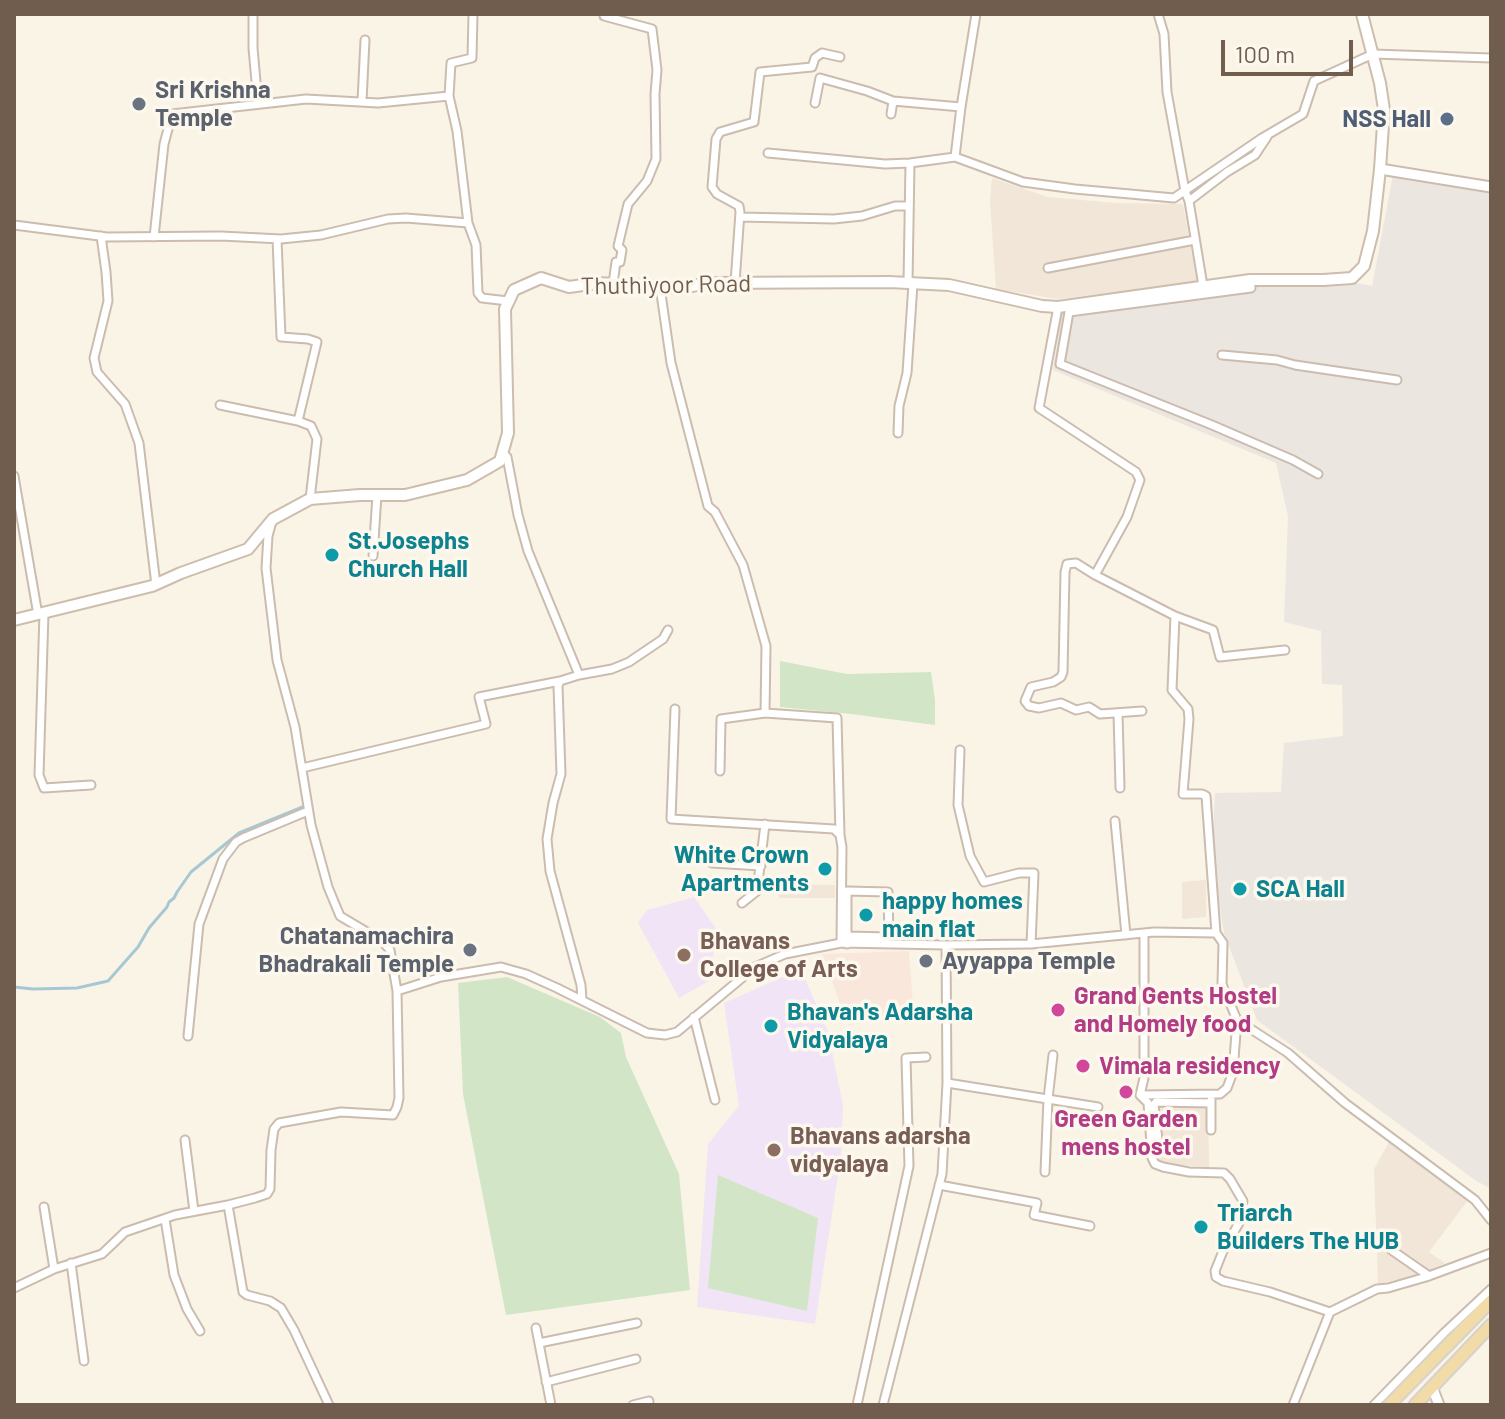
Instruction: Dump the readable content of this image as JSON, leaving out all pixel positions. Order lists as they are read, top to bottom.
{
  "streets": {
    "main road": ["Thuthiyoor Road"]
  },
  "places": [
    "Sri Krishna Temple",
    "NSS Hall",
    "St.Josephs Church Hall",
    "White Crown Apartments",
    "SCA Hall",
    "happy homes main flat",
    "Chatanamachira Bhadrakali Temple",
    "Bhavans College of Arts",
    "Ayyappa Temple",
    "Grand Gents Hostel and Homely food",
    "Bhavan's Adarsha Vidyalaya",
    "Vimala residency",
    "Green Garden mens hostel",
    "Bhavans adarsha vidyalaya",
    "Triarch Builders The HUB"
  ],
  "scale_bar": "100 m"
}
